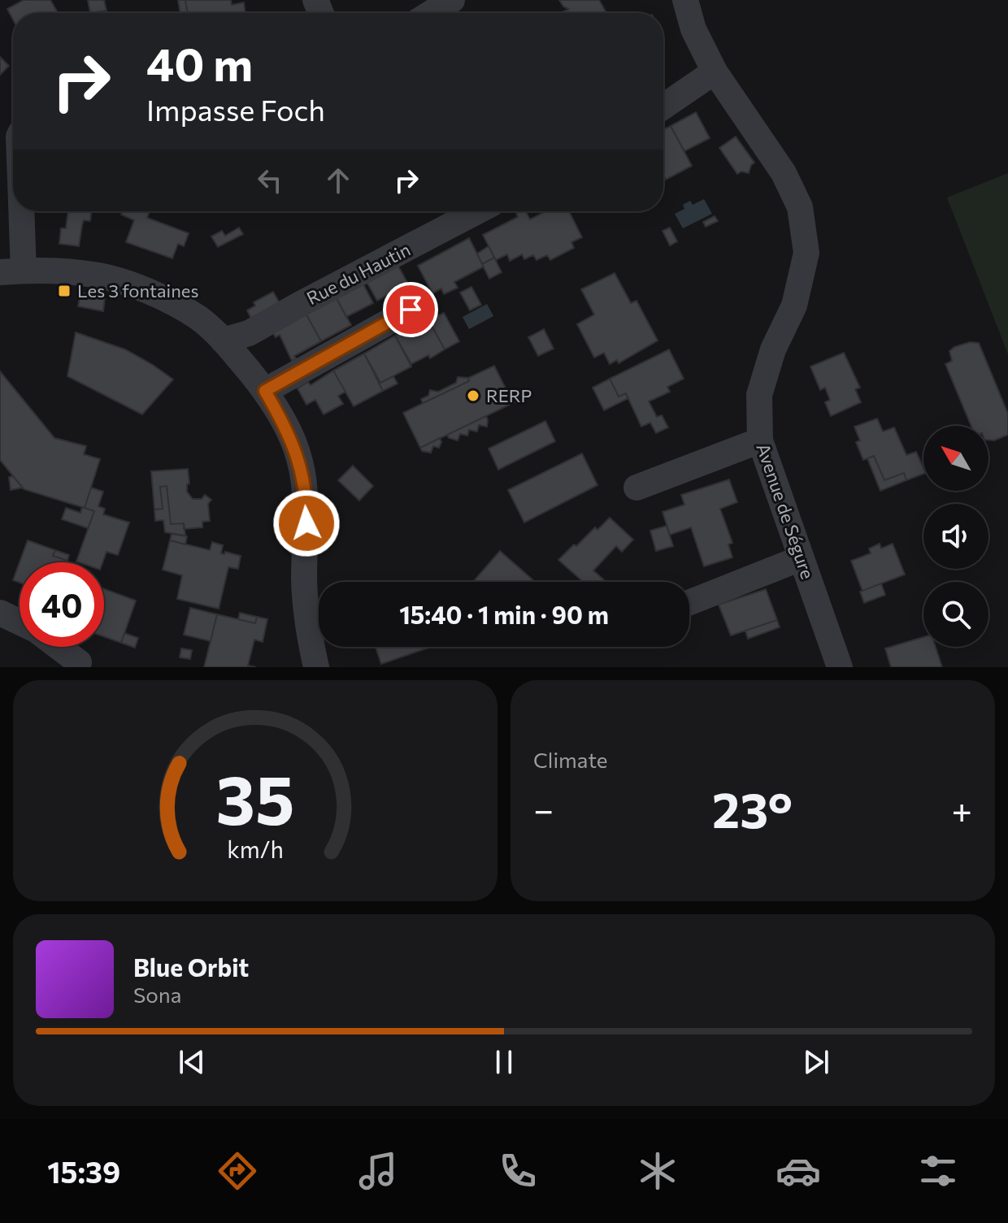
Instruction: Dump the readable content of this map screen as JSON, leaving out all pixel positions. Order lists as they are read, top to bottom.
{
  "streets": {
    "street": ["Rue du Hautin", "Avenue de Ségure"]
  },
  "places": {
    "transit": ["Les 3 fontaines"],
    "other": ["RERP"]
  },
  "north": "top left",
  "page": {
    "turn": ["40 m", "Impasse Foch"],
    "limit": "40",
    "trip": "15:40 · 1 min · 90 m",
    "tile": "Climate",
    "heat": ["−", "23°", "+"],
    "song": ["Blue Orbit", "Sona"],
    "tabs": "15:39",
    "gauge": ["35", "km/h"]
  }
}
